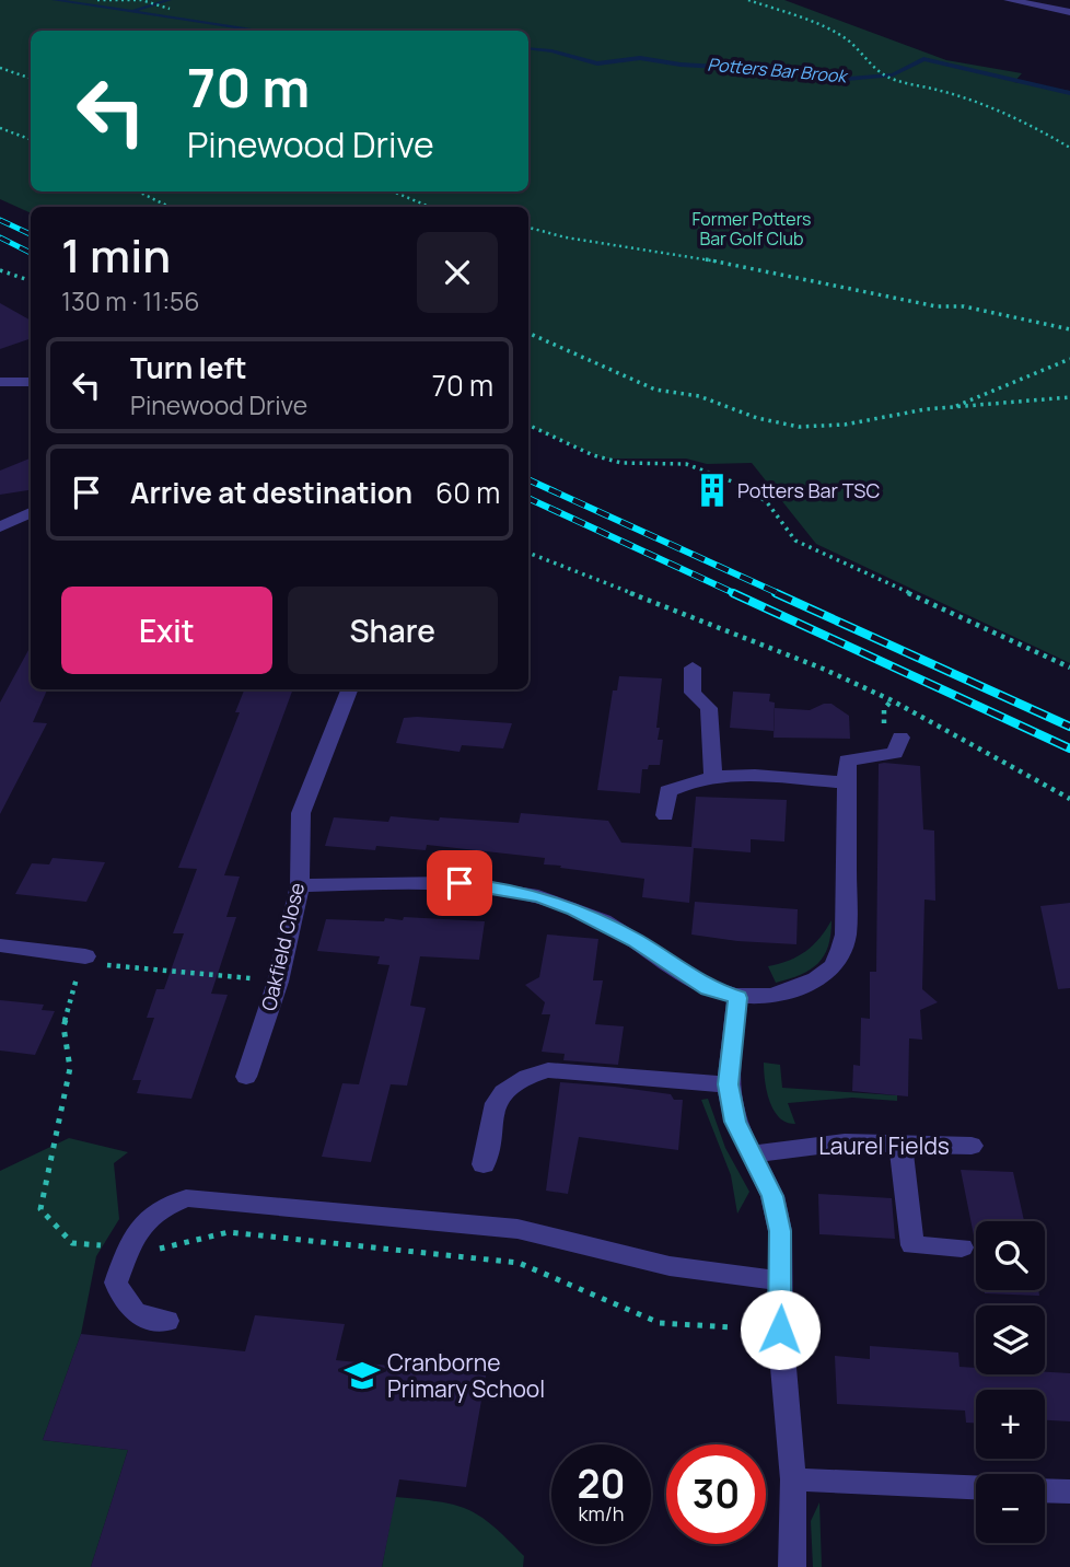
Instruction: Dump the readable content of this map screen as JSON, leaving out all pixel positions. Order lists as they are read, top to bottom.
{
  "streets": {
    "street": ["Oakfield Close", "Laurel Fields"]
  },
  "water": ["Potters Bar Brook"],
  "parks": ["Former Potters Bar Golf Club"],
  "places": {
    "building": ["Potters Bar TSC"],
    "school or university": ["Cranborne Primary School"]
  },
  "page": {
    "turn": ["70 m", "Pinewood Drive"],
    "heading": ["1 min", "130 m · 11:56"],
    "list": [
      {
        "name": "Turn left",
        "note": "Pinewood Drive",
        "value": "70 m"
      },
      {
        "name": "Arrive at destination",
        "value": "60 m"
      }
    ],
    "buttons": ["Exit", "Share"],
    "map_buttons": ["+", "−"],
    "speed": "20 km/h",
    "limit": "30"
  }
}
